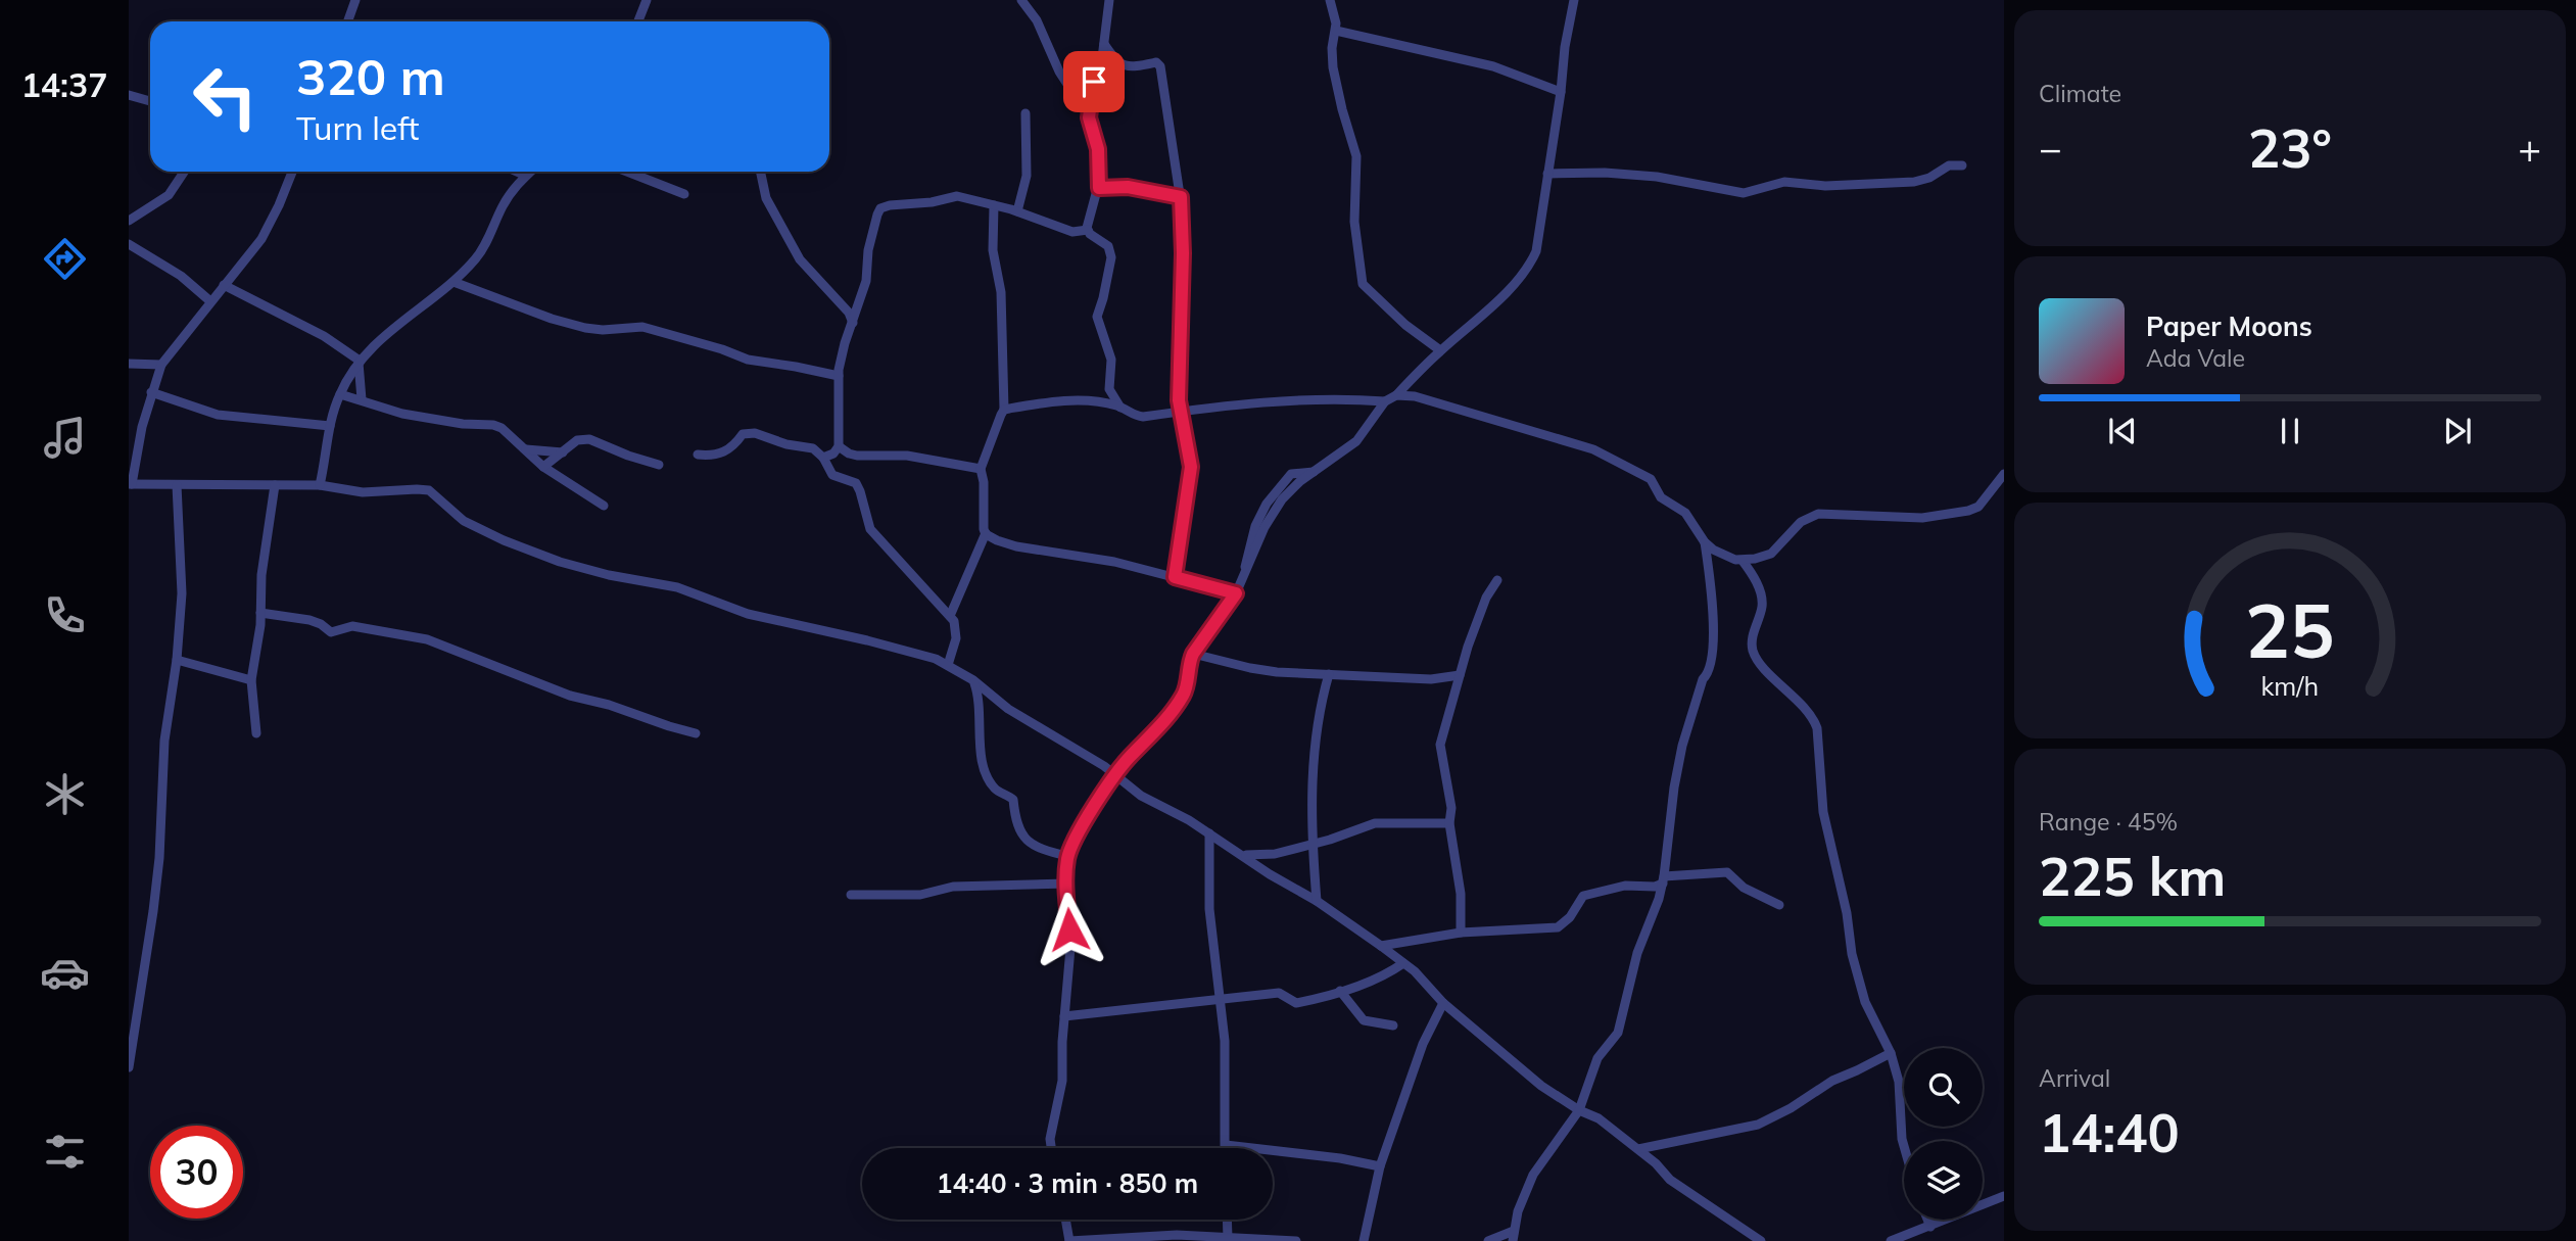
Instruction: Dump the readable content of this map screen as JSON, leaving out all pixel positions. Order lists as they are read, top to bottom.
{
  "page": {
    "tabs": "14:37",
    "tile": [
      "Climate",
      ["Range · 45%", "225 km"],
      ["Arrival", "14:40"]
    ],
    "turn": ["320 m", "Turn left"],
    "heat": ["−", "23°", "+"],
    "song": ["Paper Moons", "Ada Vale"],
    "limit": "30",
    "trip": "14:40 · 3 min · 850 m",
    "gauge": ["25", "km/h"]
  }
}
